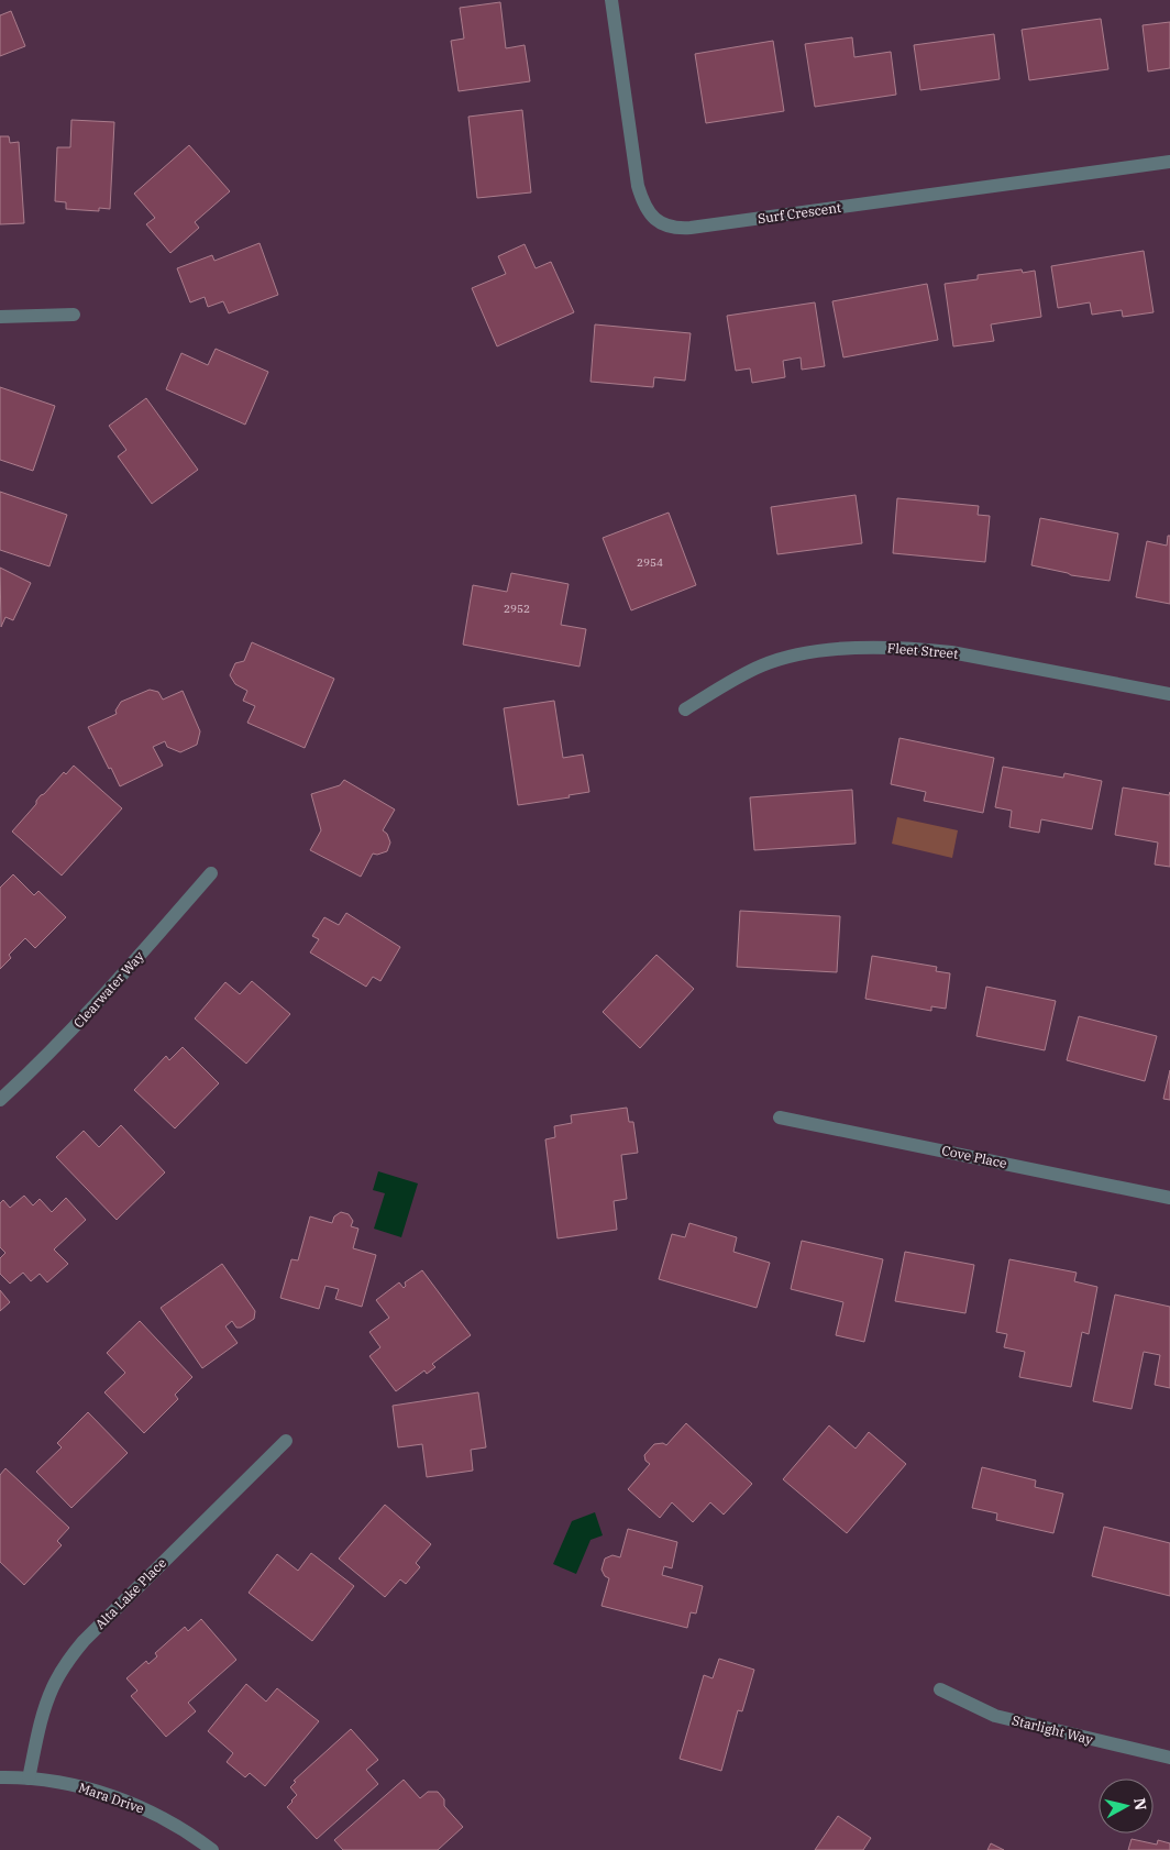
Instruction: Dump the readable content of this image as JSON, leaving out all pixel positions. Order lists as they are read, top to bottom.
{
  "streets": {
    "street": [
      "Surf Crescent",
      "Fleet Street",
      "Clearwater Way",
      "Cove Place",
      "Alta Lake Place",
      "Starlight Way",
      "Mara Drive"
    ]
  },
  "crossings": [
    ["Alta Lake Place", "Mara Drive"]
  ],
  "house_numbers": ["2954", "2952"],
  "north": "right"
}
